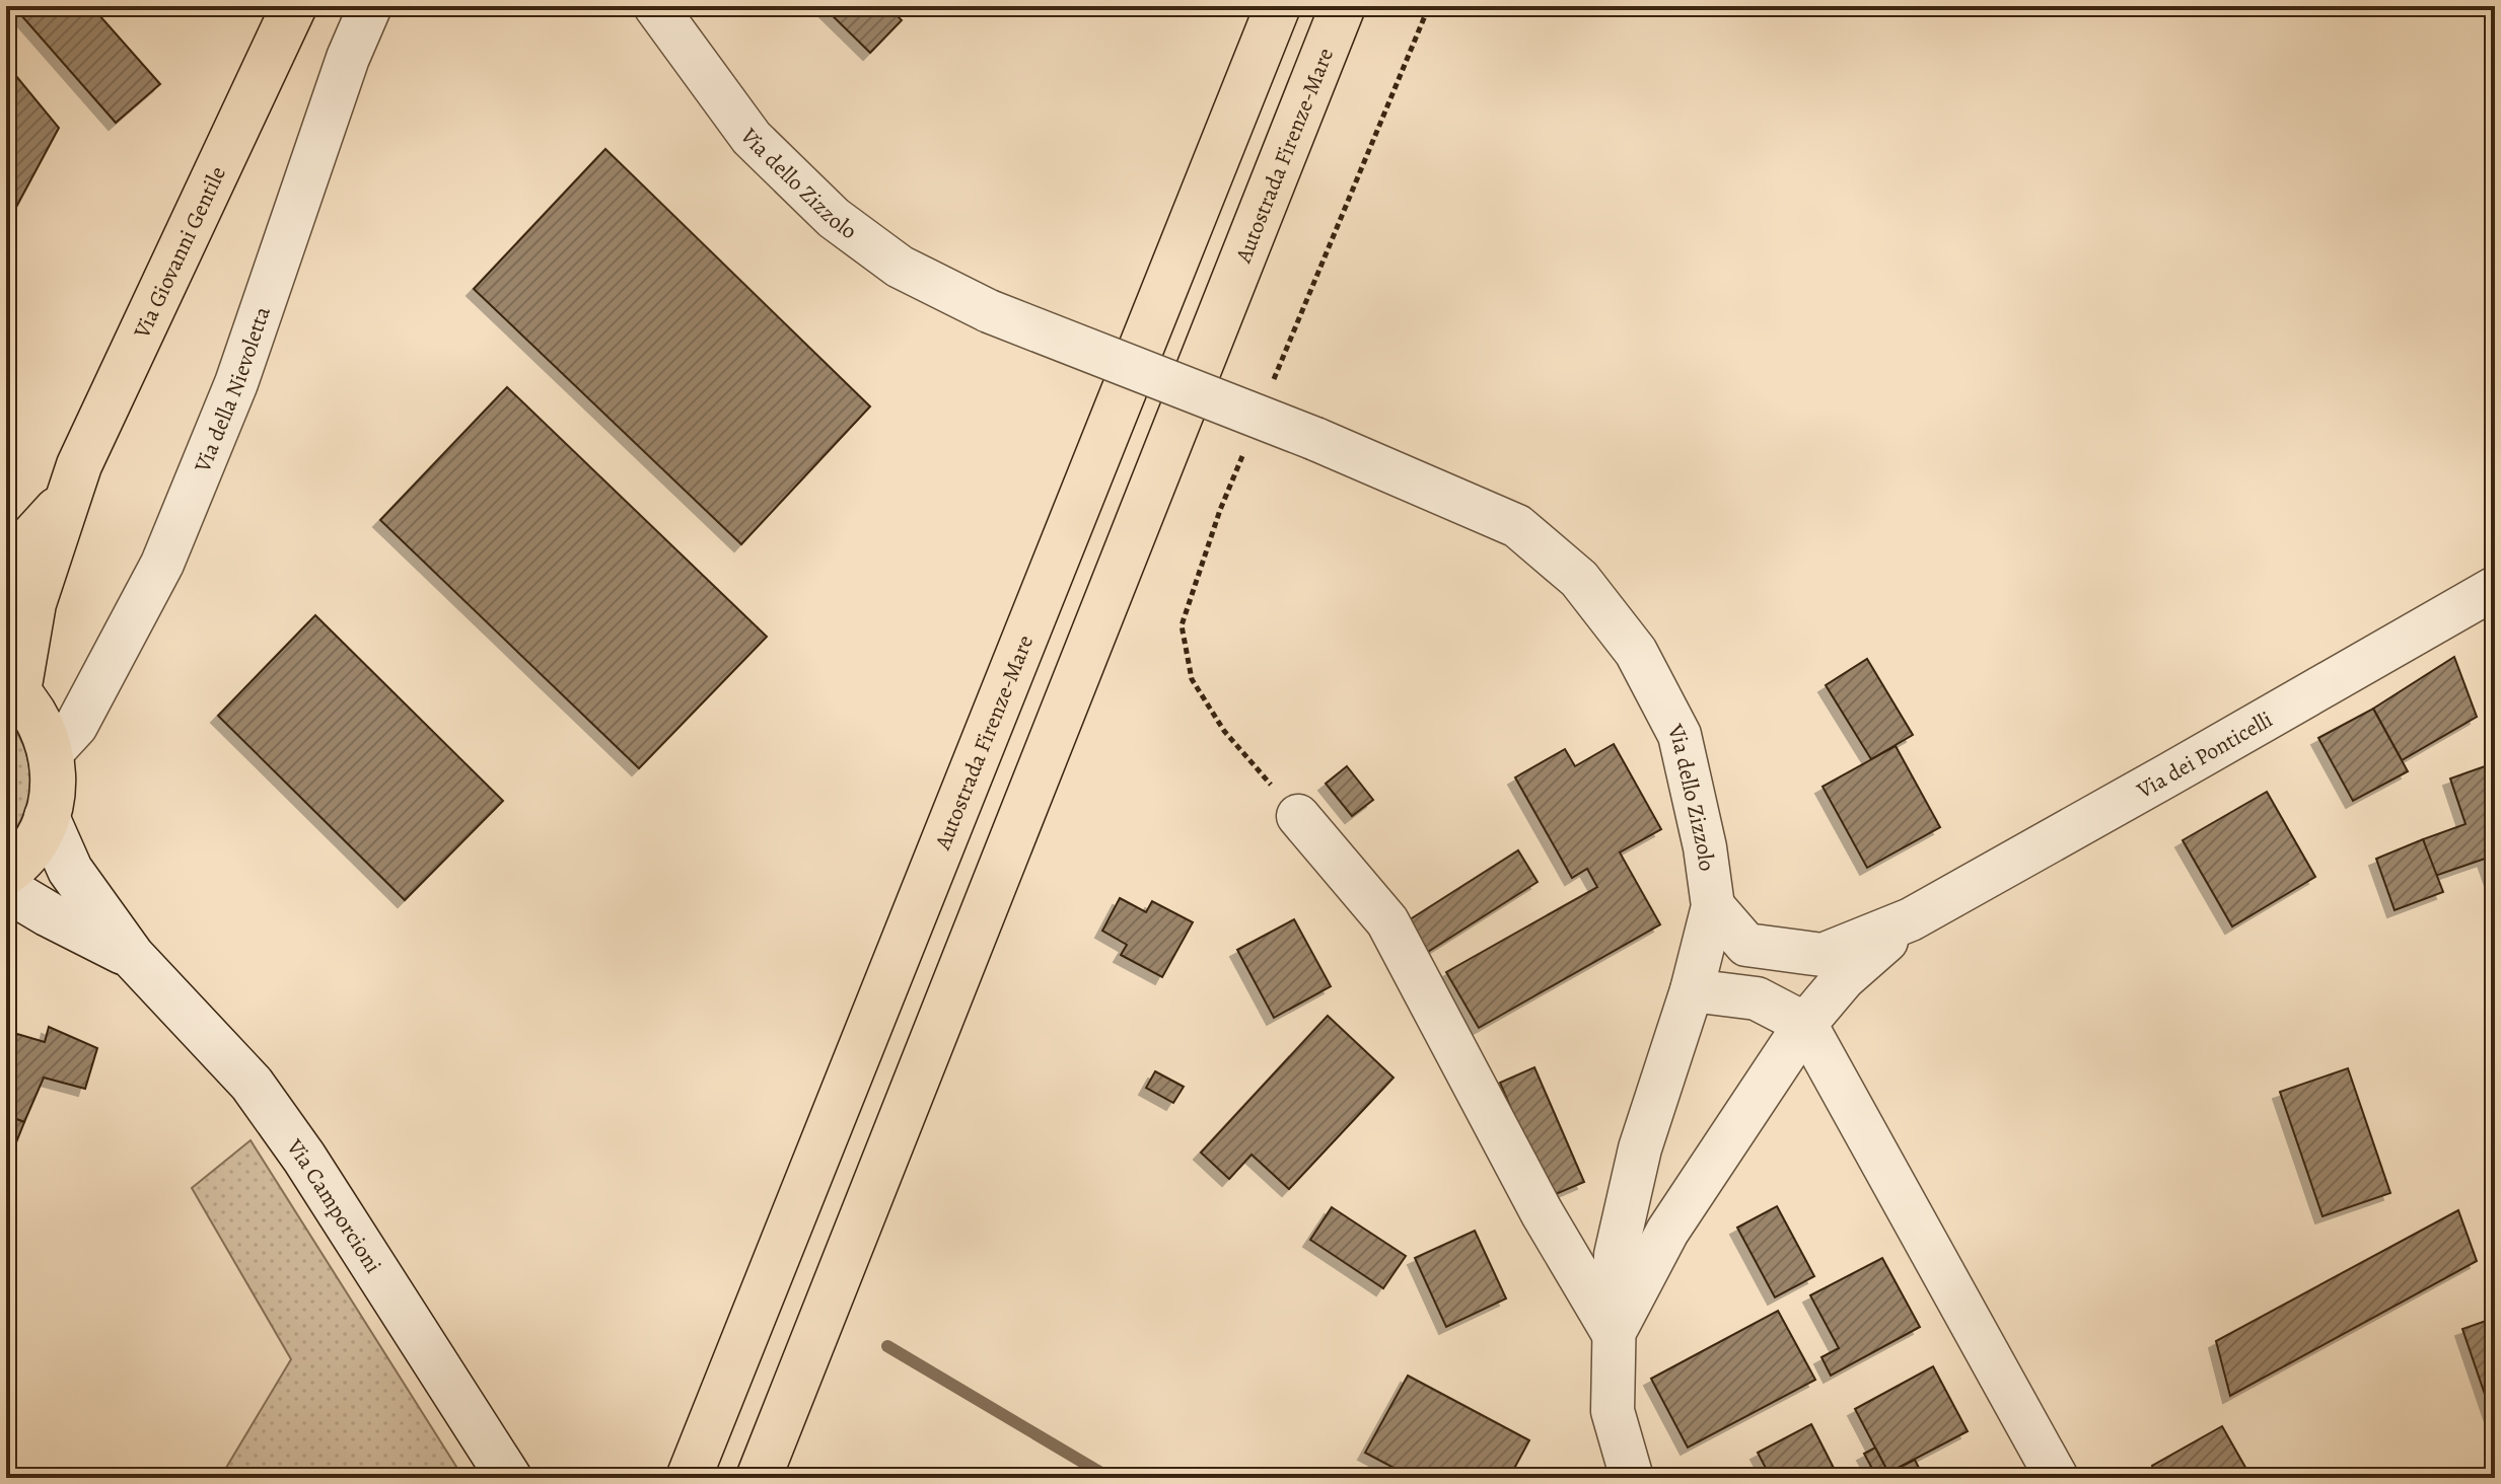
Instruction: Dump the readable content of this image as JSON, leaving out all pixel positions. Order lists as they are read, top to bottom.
{
  "streets": {
    "main road": ["Autostrada Firenze-Mare", "Via Giovanni Gentile", "Via Camporcioni"],
    "street": ["Via dello Zizzolo", "Via della Nievoletta", "Via dei Ponticelli"]
  }
}
